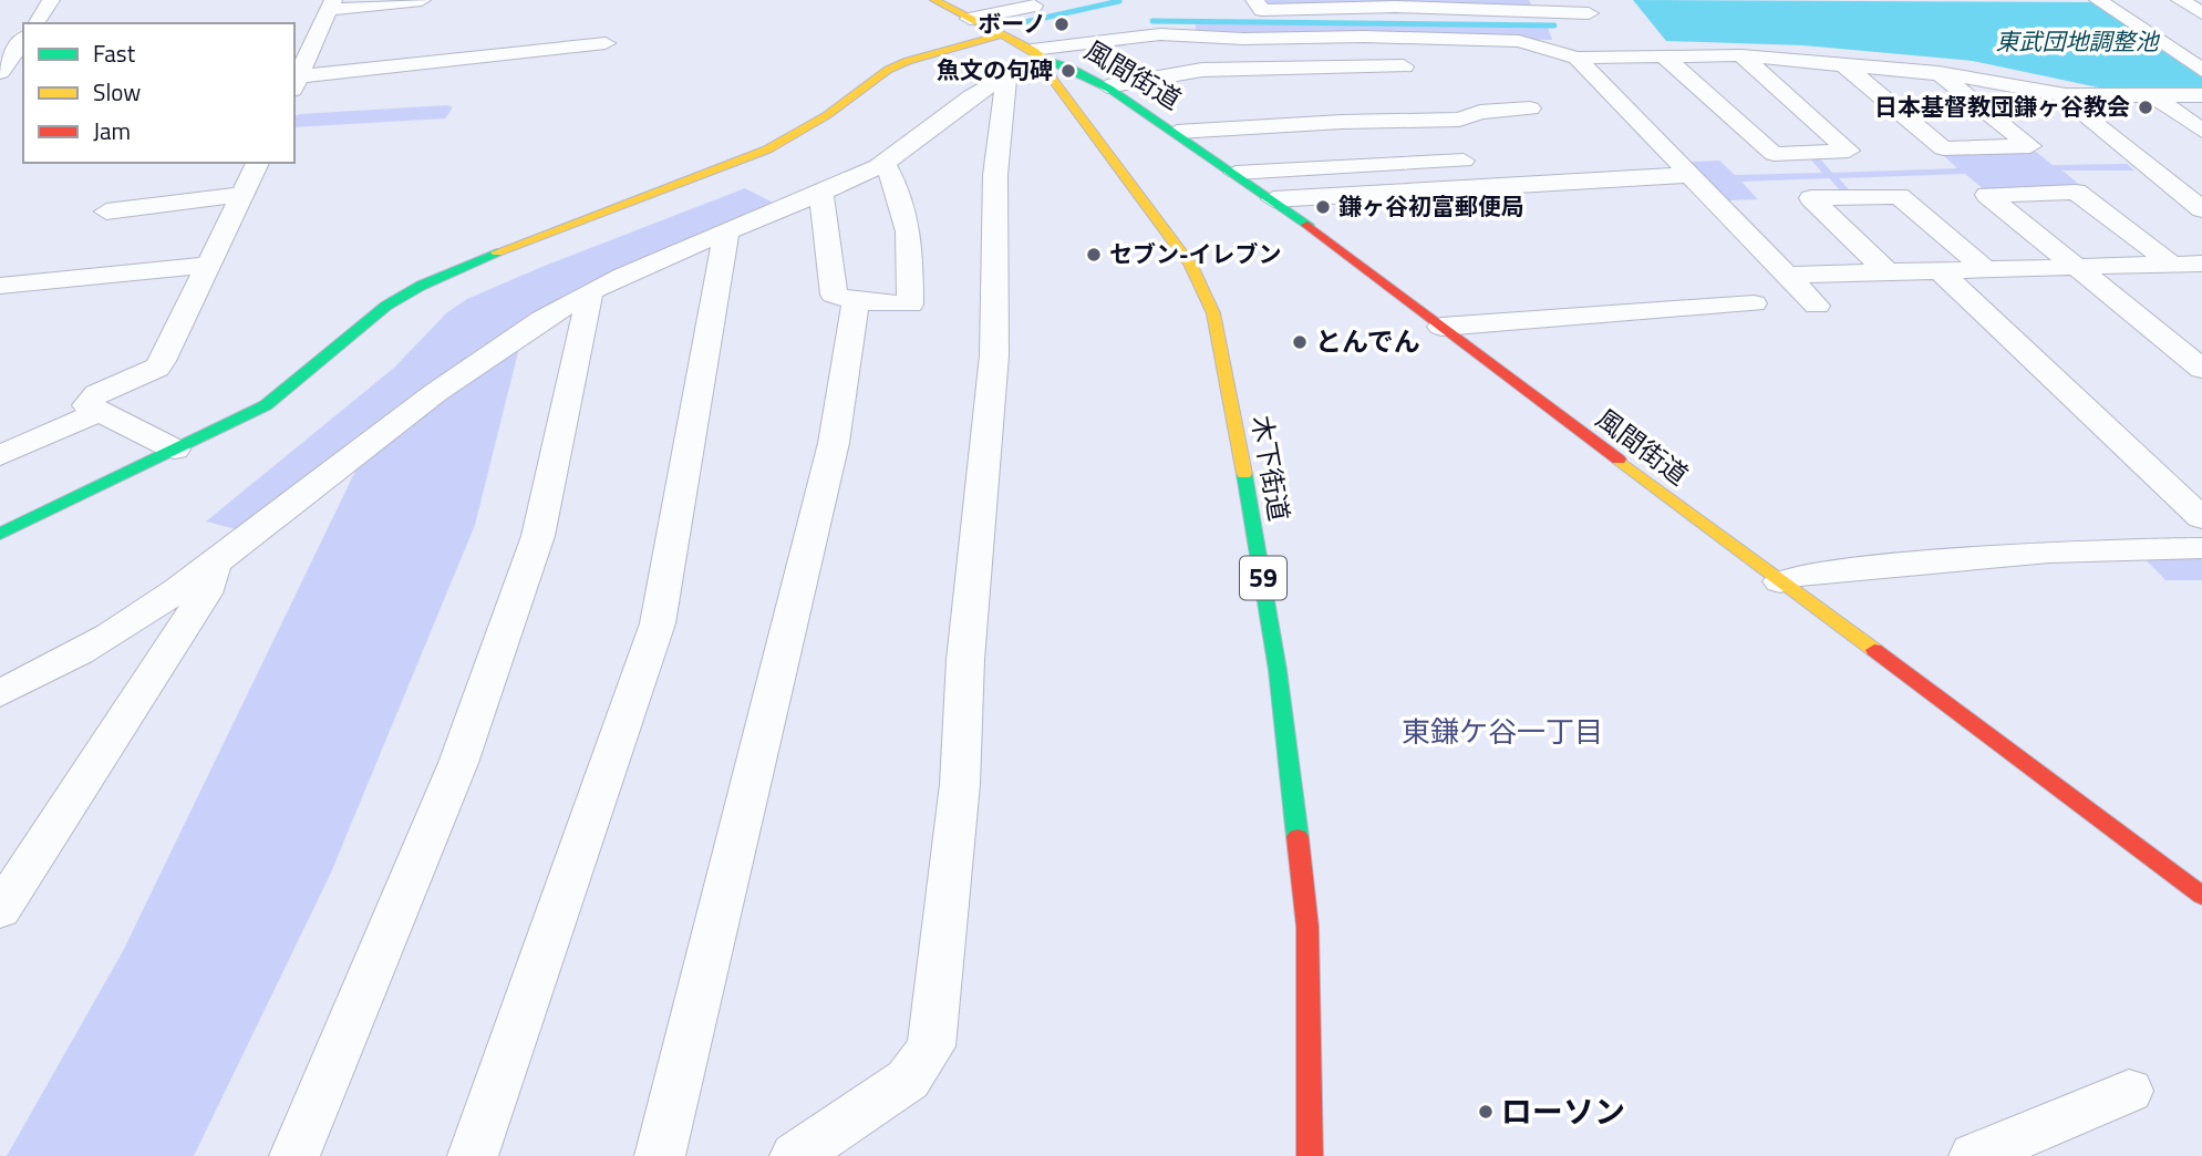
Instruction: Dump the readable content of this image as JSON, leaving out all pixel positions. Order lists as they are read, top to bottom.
{
  "streets": {
    "street": ["風間街道", "木下街道", "59"]
  },
  "crossings": [
    ["風間街道", "木下街道"]
  ],
  "districts": ["東鎌ケ谷一丁目"],
  "water": ["東武団地調整池"],
  "places": [
    "ボーノ",
    "魚文の句碑",
    "日本基督教団鎌ヶ谷教会",
    "鎌ヶ谷初富郵便局",
    "セブン-イレブン",
    "とんでん",
    "ローソン"
  ],
  "legend": ["Fast", "Slow", "Jam"]
}
